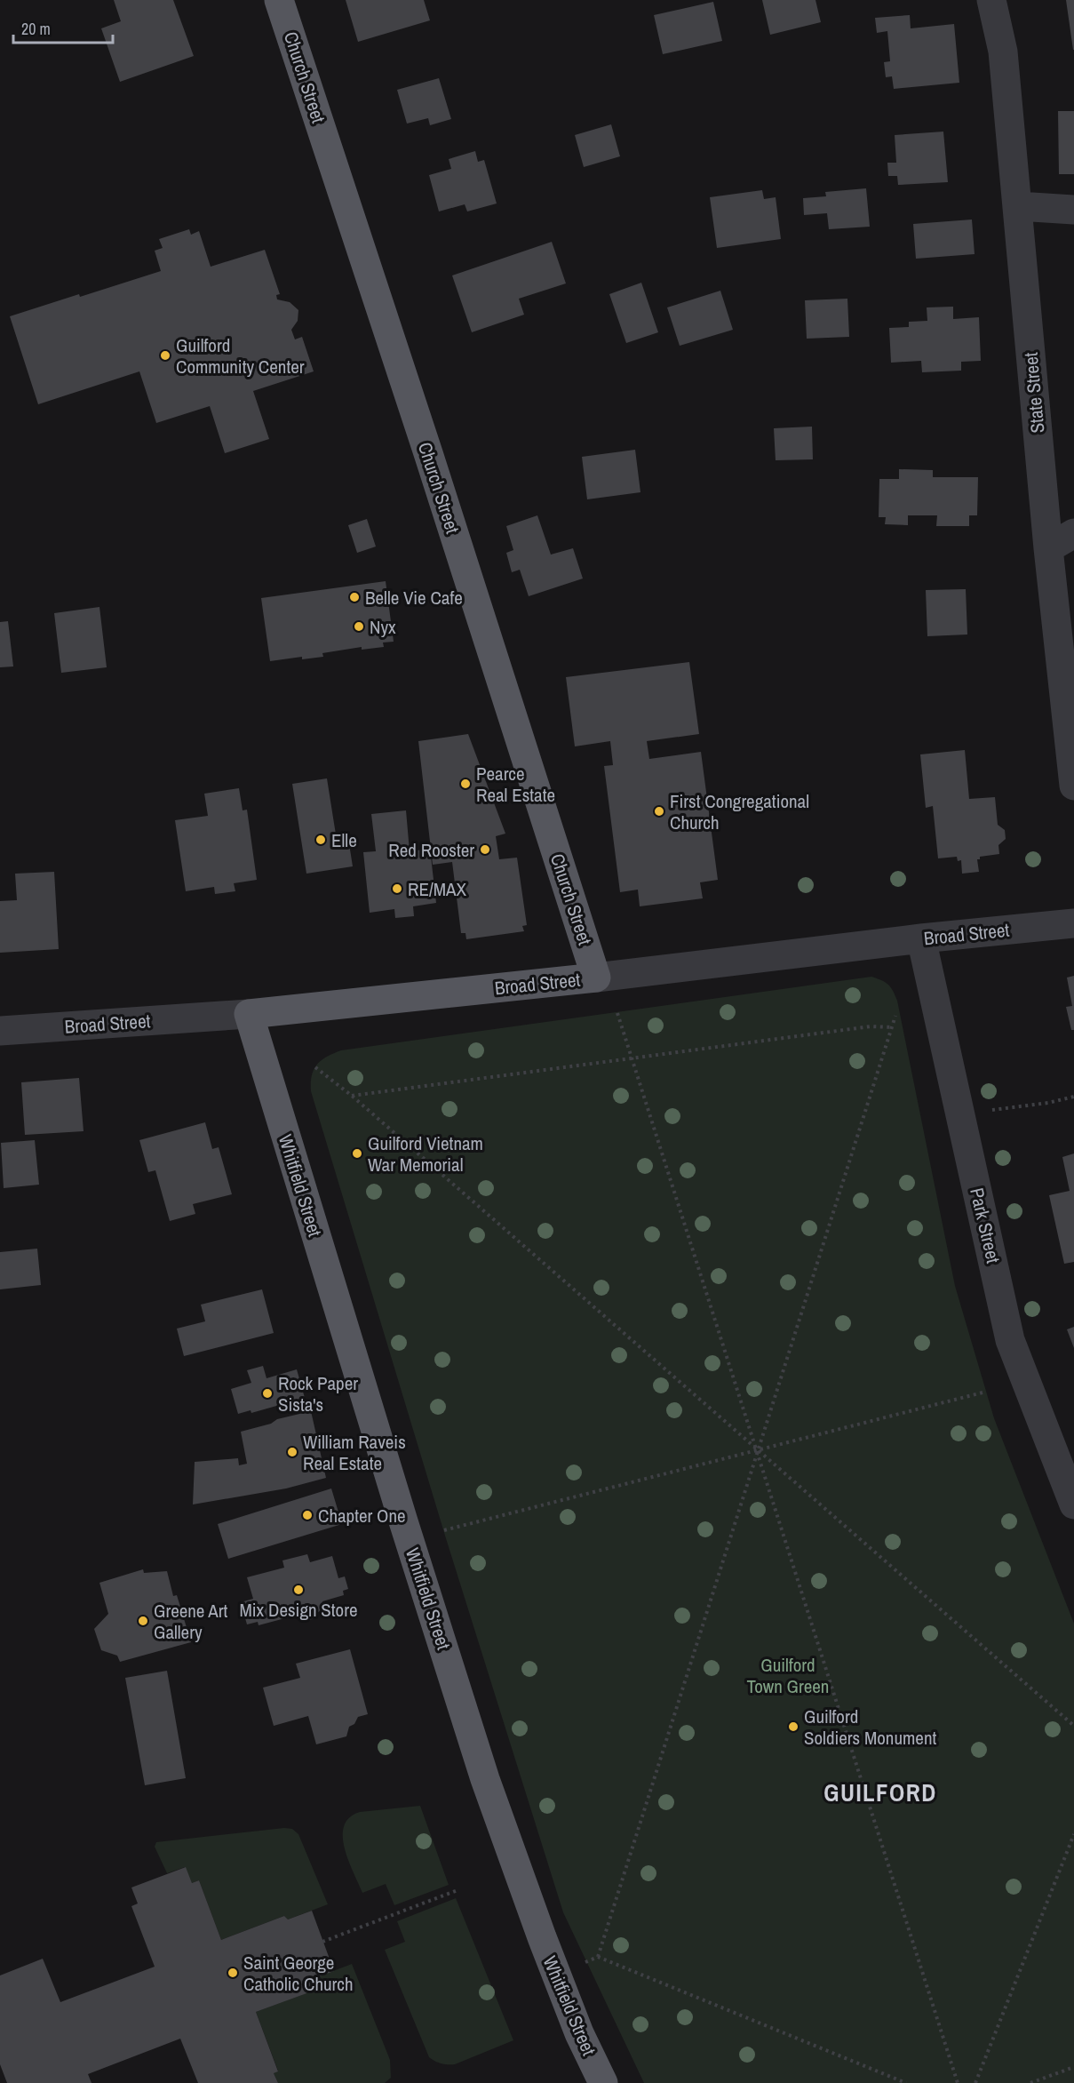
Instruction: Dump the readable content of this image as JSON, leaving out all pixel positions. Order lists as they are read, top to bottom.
{
  "streets": {
    "main road": ["Church Street", "Broad Street", "Whitfield Street"],
    "street": ["State Street", "Park Street"]
  },
  "crossings": [
    ["Church Street", "Broad Street"],
    ["Broad Street", "Whitfield Street"],
    ["Broad Street", "Park Street"]
  ],
  "districts": ["GUILFORD"],
  "parks": ["Guilford Town Green"],
  "places": [
    "Guilford Community Center",
    "Belle Vie Cafe",
    "Nyx",
    "Pearce Real Estate",
    "First Congregational Church",
    "Elle",
    "Red Rooster",
    "RE/MAX",
    "Guilford Vietnam War Memorial",
    "Rock Paper Sista's",
    "William Raveis Real Estate",
    "Chapter One",
    "Mix Design Store",
    "Greene Art Gallery",
    "Guilford Soldiers Monument",
    "Saint George Catholic Church"
  ],
  "scale_bar": "20 m"
}
